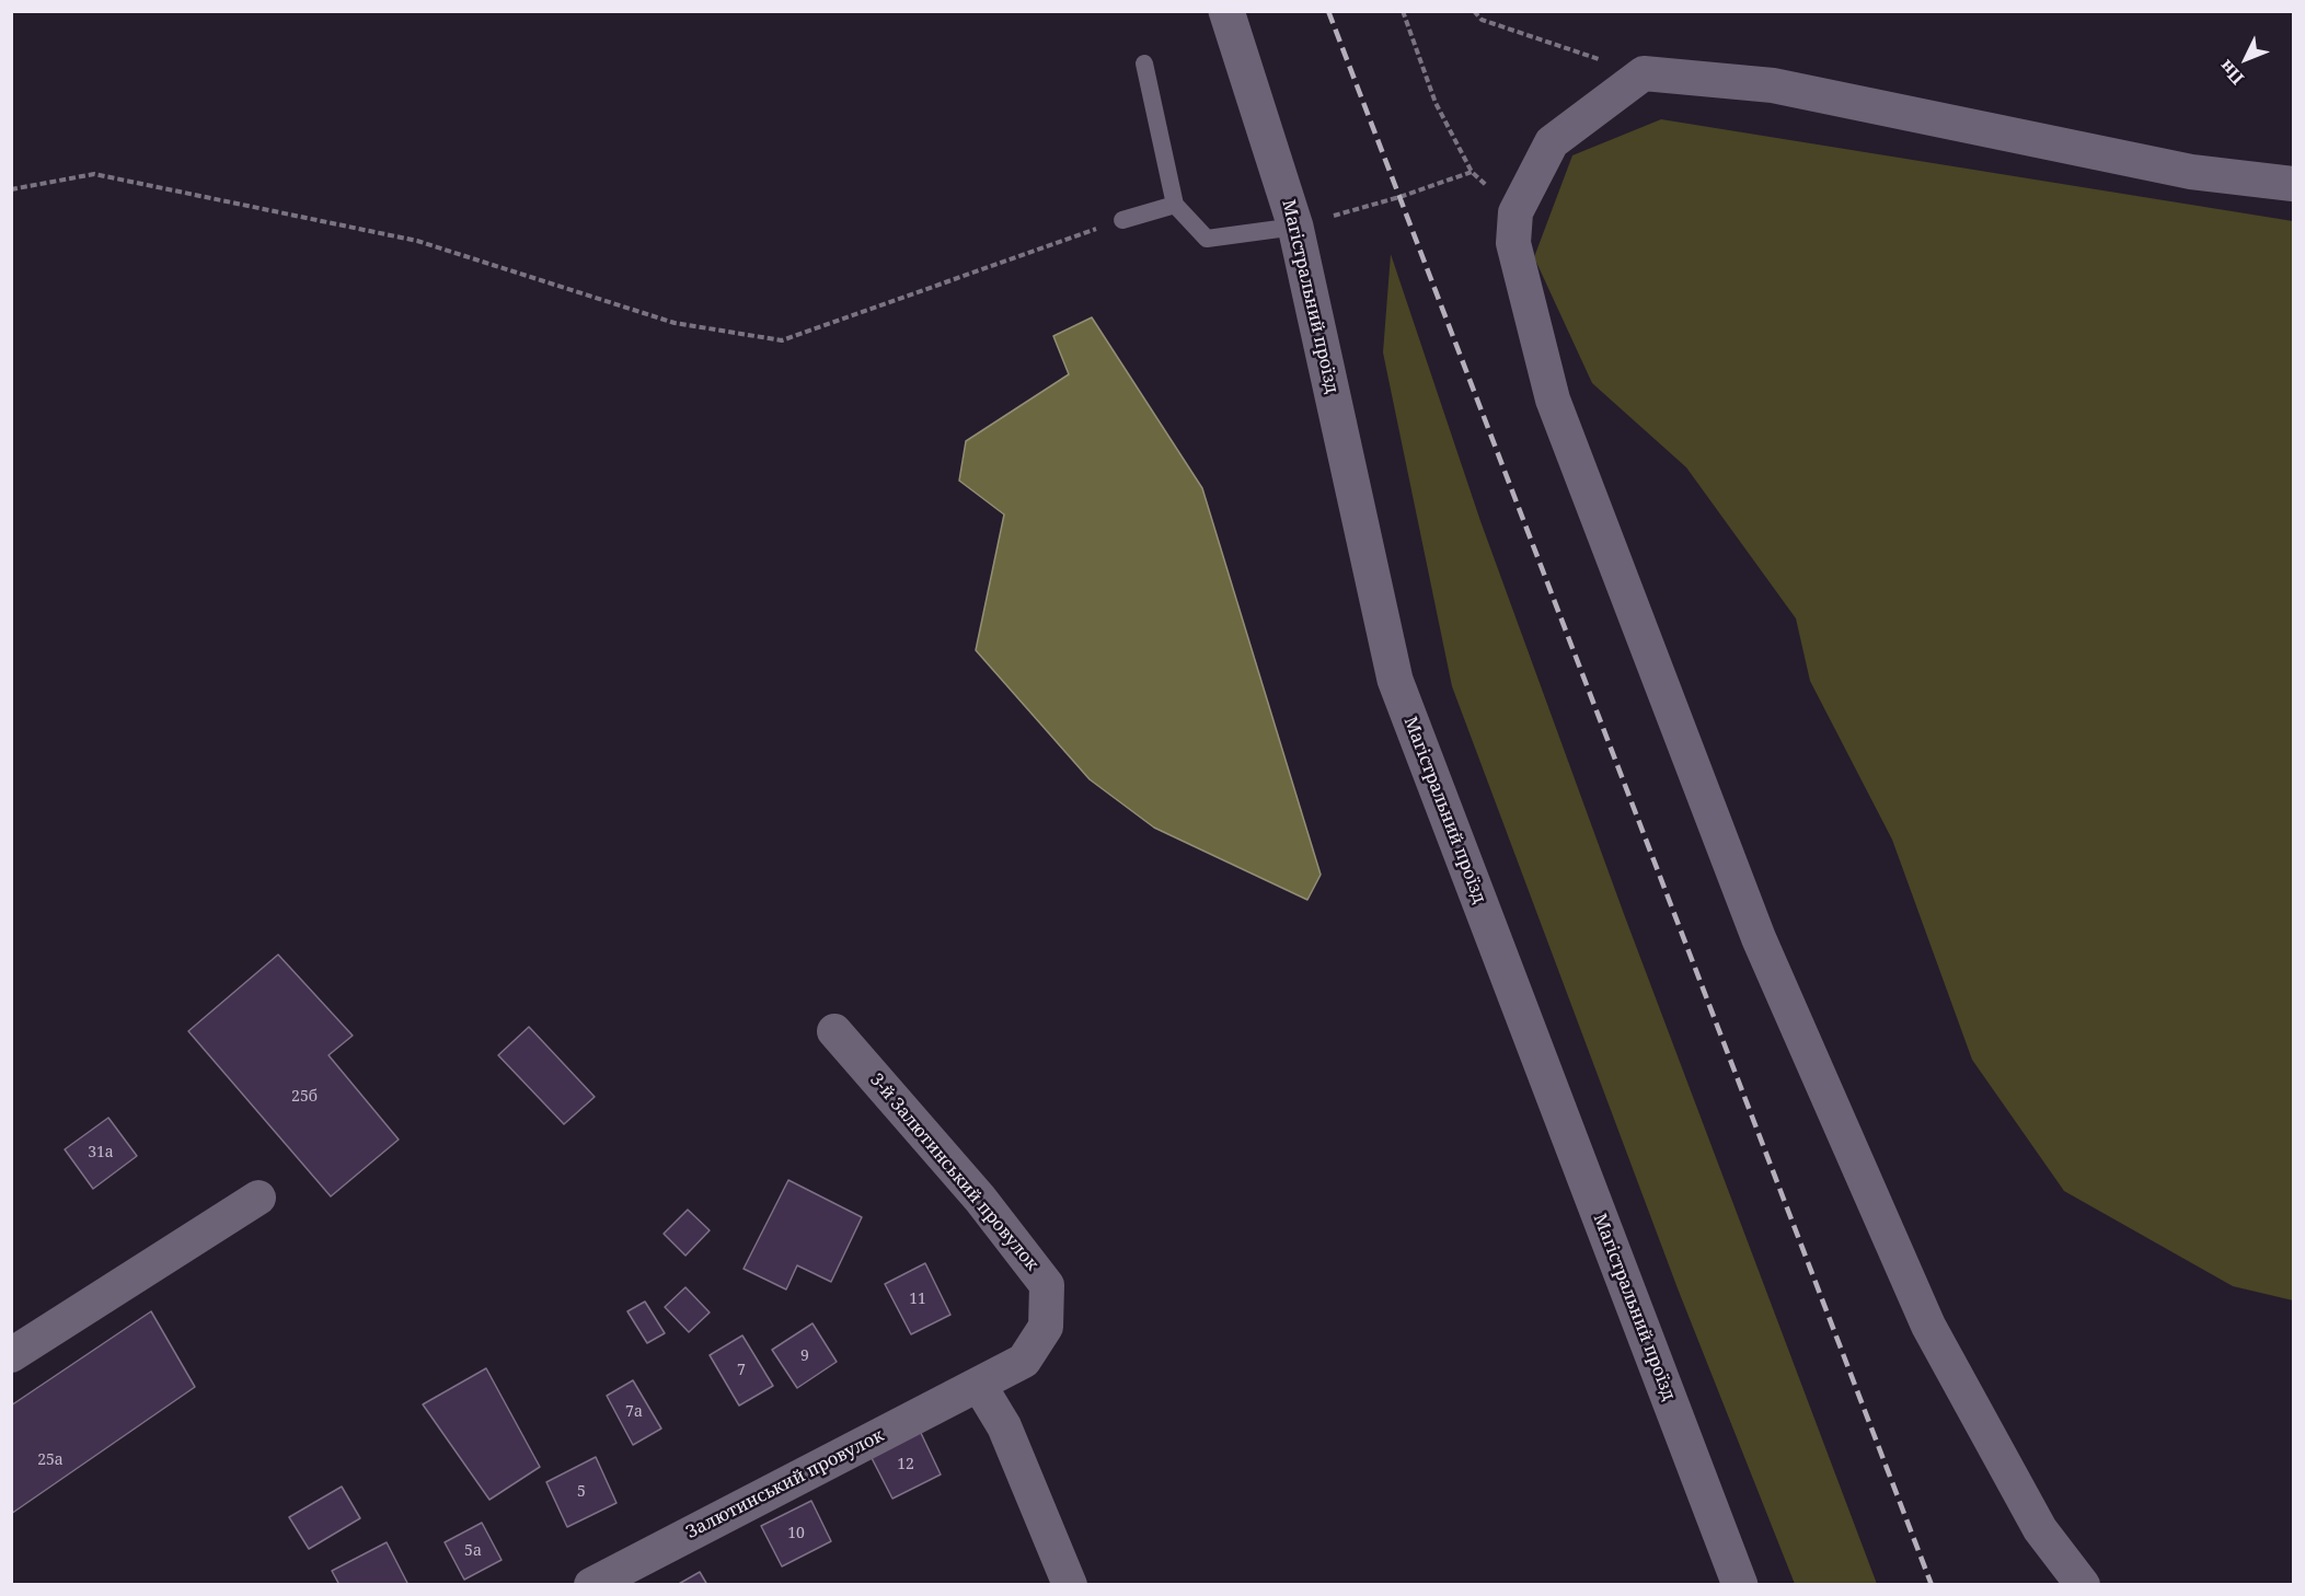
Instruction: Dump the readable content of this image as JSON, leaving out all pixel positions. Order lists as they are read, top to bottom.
{
  "streets": {
    "main road": ["Магістральний проїзд"],
    "street": ["3-й Залютинський провулок", "Залютинський провулок"]
  },
  "crossings": [
    ["3-й Залютинський провулок", "Залютинський провулок"]
  ],
  "house_numbers": [
    "25б",
    "31а",
    "11",
    "9",
    "7",
    "7а",
    "25а",
    "12",
    "5",
    "10",
    "5а"
  ],
  "north": "bottom left"
}
